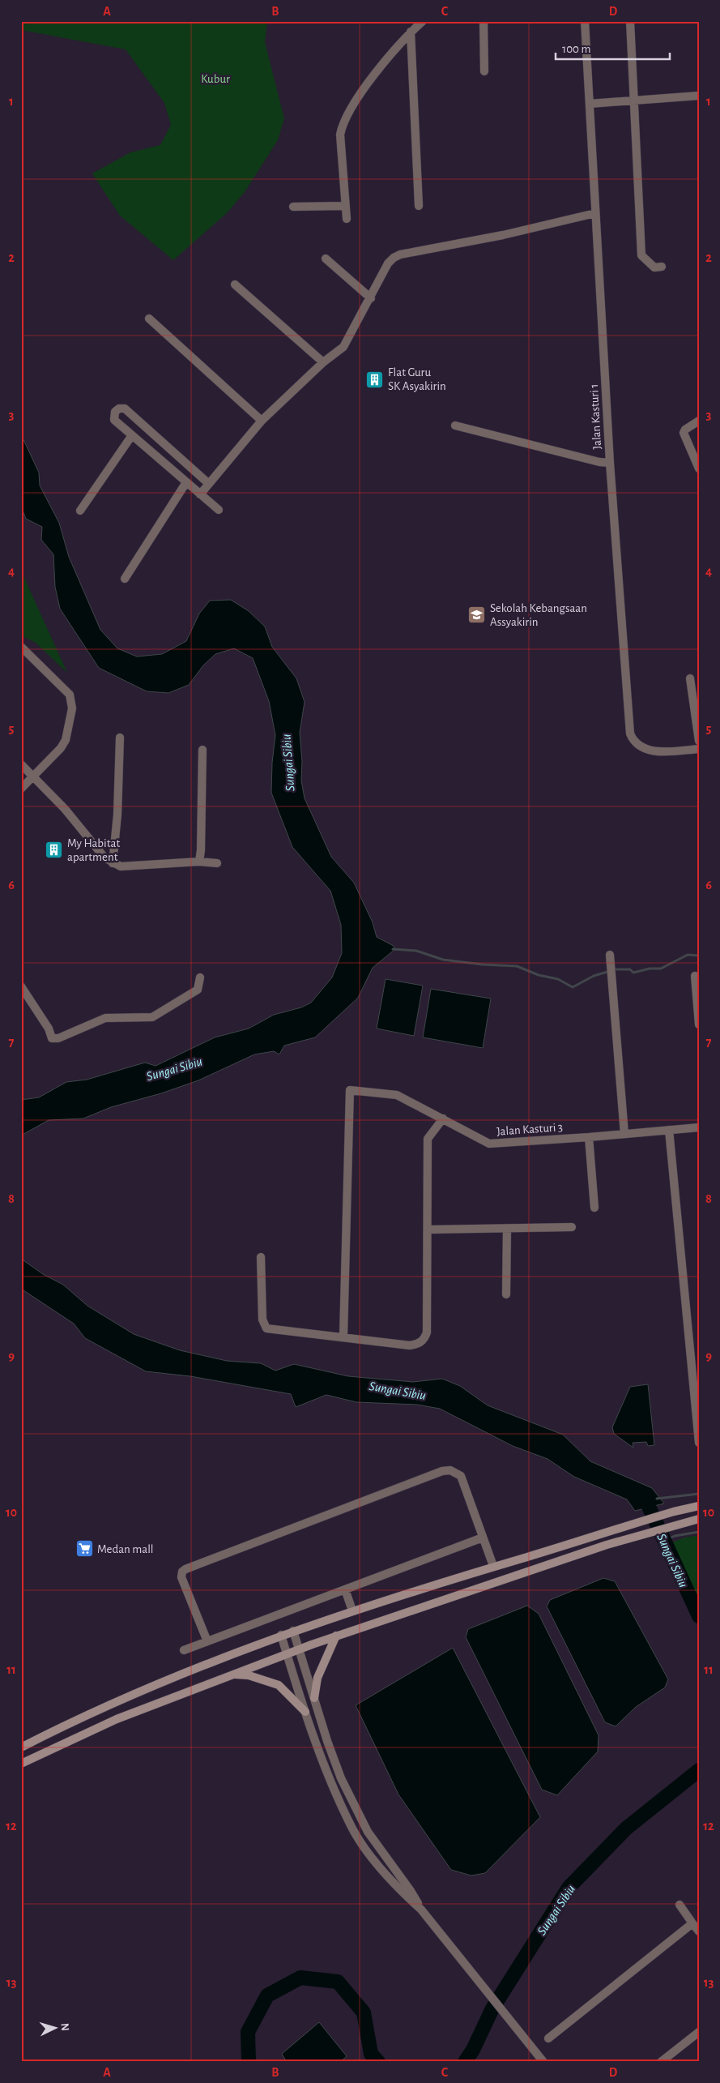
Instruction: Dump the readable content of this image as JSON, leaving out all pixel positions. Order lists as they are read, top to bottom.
{
  "streets": {
    "street": ["Jalan Kasturi 1", "Jalan Kasturi 3"]
  },
  "water": ["Sungai Sibiu"],
  "parks": ["Kubur"],
  "places": {
    "building": ["Flat Guru SK Asyakirin", "My Habitat apartment"],
    "school or university": ["Sekolah Kebangsaan Assyakirin"],
    "supermarket": ["Medan mall"]
  },
  "scale_bar": "100 m",
  "north": "right",
  "grid": {
    "columns": [
      "A",
      "B",
      "C",
      "D"
    ],
    "rows": [
      "1",
      "2",
      "3",
      "4",
      "5",
      "6",
      "7",
      "8",
      "9",
      "10",
      "11",
      "12",
      "13"
    ]
  }
}
